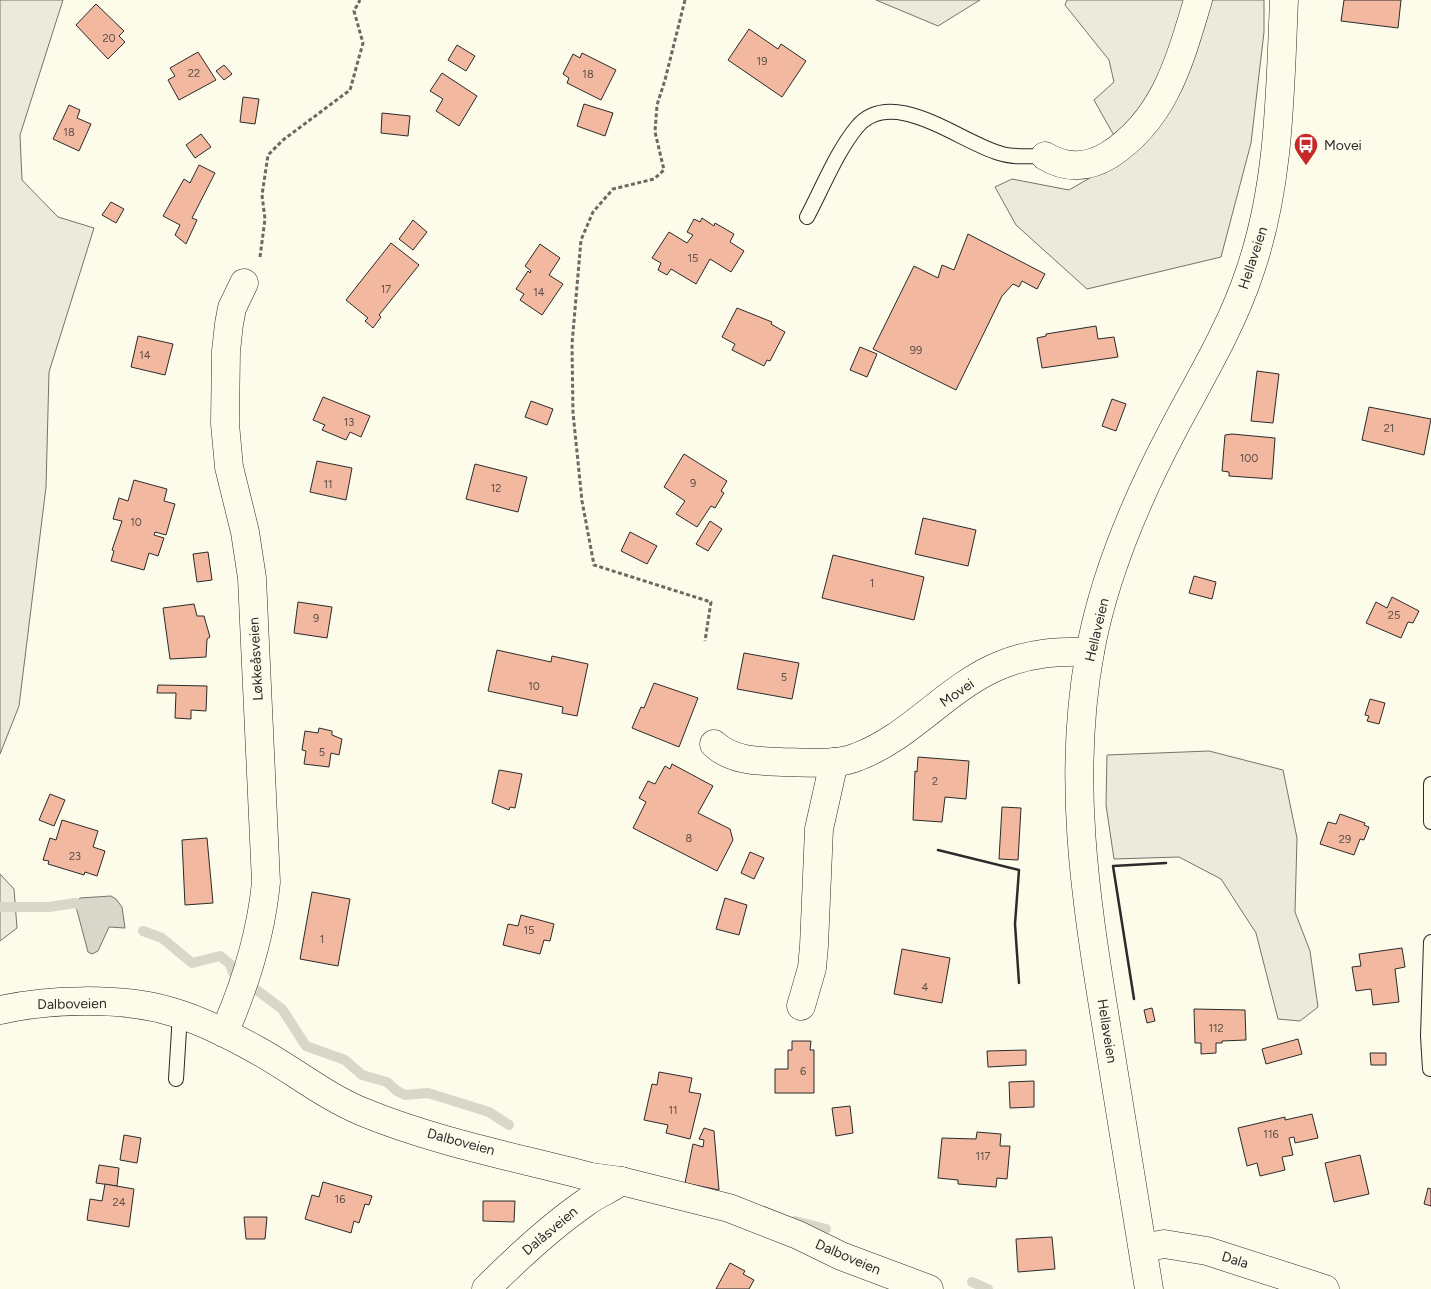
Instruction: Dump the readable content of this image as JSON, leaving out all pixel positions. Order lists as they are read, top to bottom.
{
  "streets": {
    "street": [
      "Hellaveien",
      "Løkkeåsveien",
      "Movei",
      "Dalboveien",
      "Dalåsveien",
      "Dala"
    ]
  },
  "crossings": [
    ["Hellaveien", "Movei"],
    ["Hellaveien", "Dala"],
    ["Løkkeåsveien", "Dalboveien"],
    ["Dalboveien", "Dalåsveien"]
  ],
  "places": {
    "bus stop": ["Movei"]
  },
  "house_numbers": [
    "20",
    "19",
    "22",
    "18",
    "18",
    "15",
    "17",
    "14",
    "99",
    "14",
    "13",
    "21",
    "100",
    "9",
    "11",
    "12",
    "10",
    "1",
    "25",
    "9",
    "5",
    "10",
    "5",
    "2",
    "8",
    "29",
    "23",
    "15",
    "1",
    "4",
    "112",
    "6",
    "11",
    "116",
    "117",
    "16",
    "24"
  ]
}
